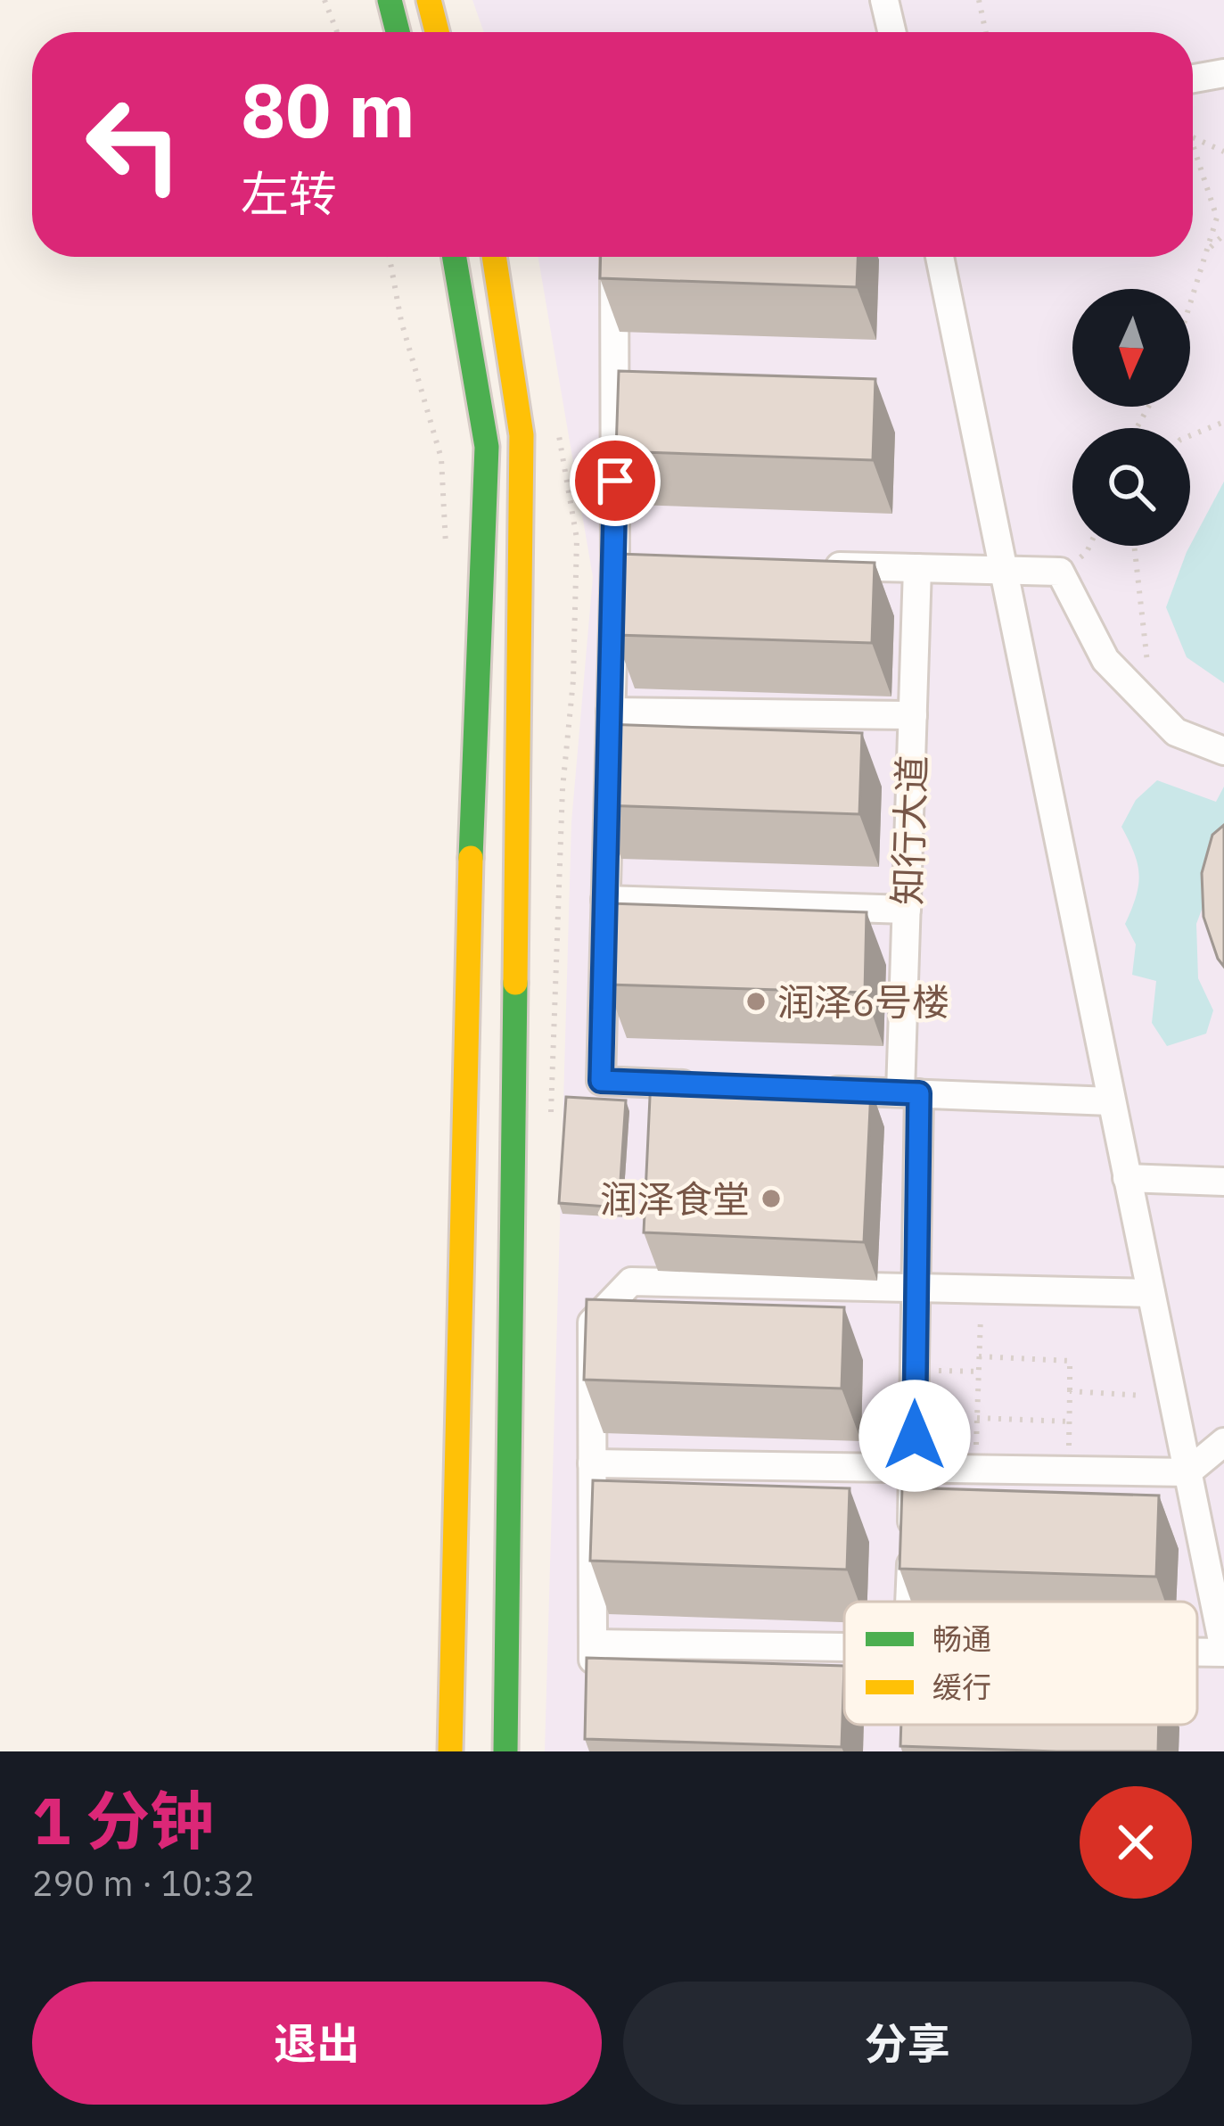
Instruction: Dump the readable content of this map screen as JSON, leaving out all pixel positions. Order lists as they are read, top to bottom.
{
  "streets": {
    "street": ["知行大道"]
  },
  "places": ["润泽6号楼", "润泽食堂"],
  "legend": ["畅通", "缓行"],
  "north": "bottom",
  "page": {
    "turn": ["80 m", "左转"],
    "heading": ["1 分钟", "290 m · 10:32"],
    "buttons": ["退出", "分享"]
  }
}
